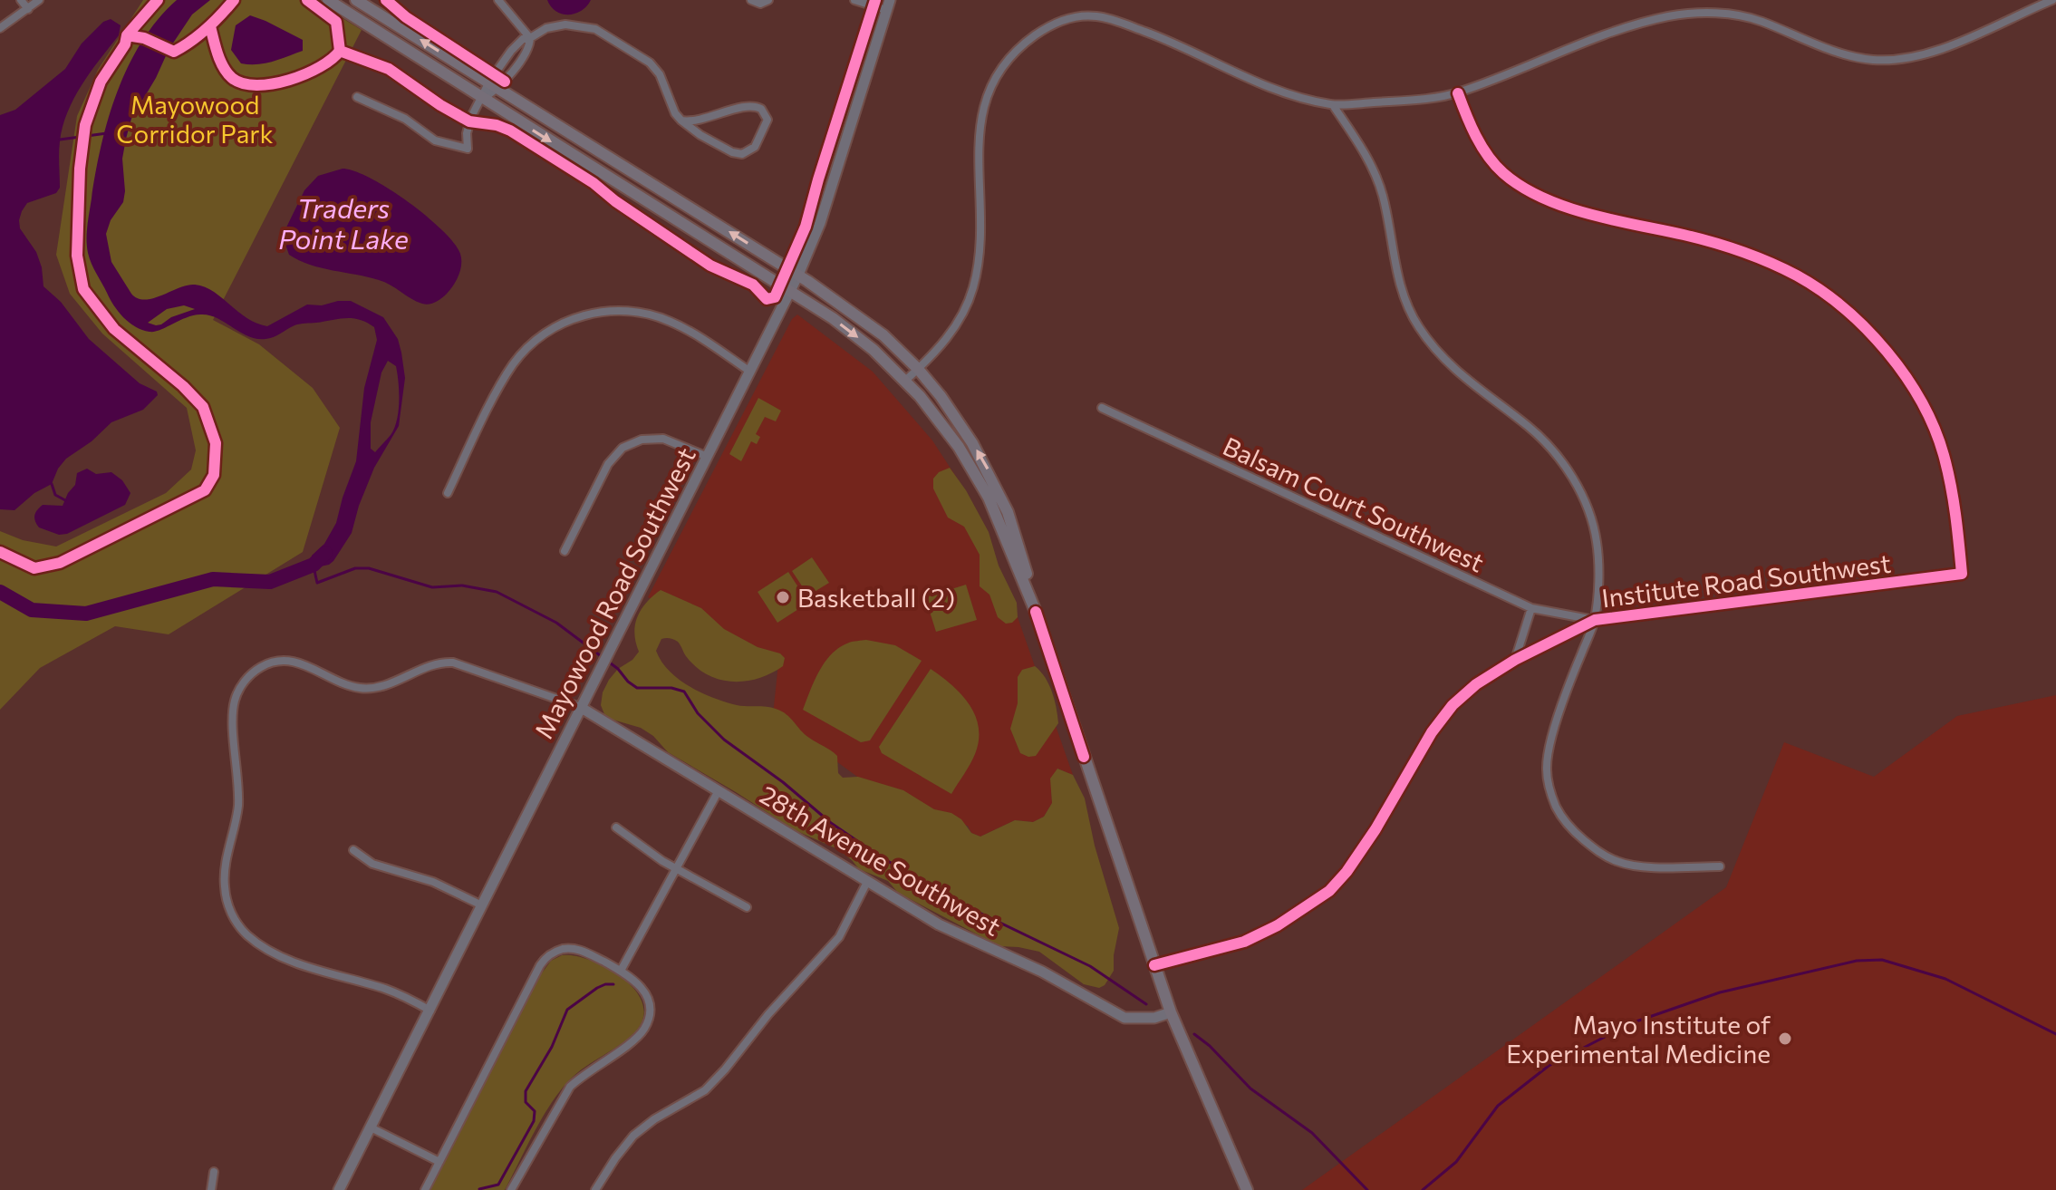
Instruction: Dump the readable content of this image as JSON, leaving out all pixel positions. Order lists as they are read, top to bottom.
{
  "streets": {
    "street": [
      "Balsam Court Southwest",
      "Institute Road Southwest",
      "Mayowood Road Southwest",
      "28th Avenue Southwest"
    ]
  },
  "crossings": [
    ["Balsam Court Southwest", "Institute Road Southwest"],
    ["Mayowood Road Southwest", "28th Avenue Southwest"]
  ],
  "water": ["Traders Point Lake"],
  "parks": ["Mayowood Corridor Park"],
  "places": ["Basketball (2)", "Mayo Institute of Experimental Medicine"]
}
